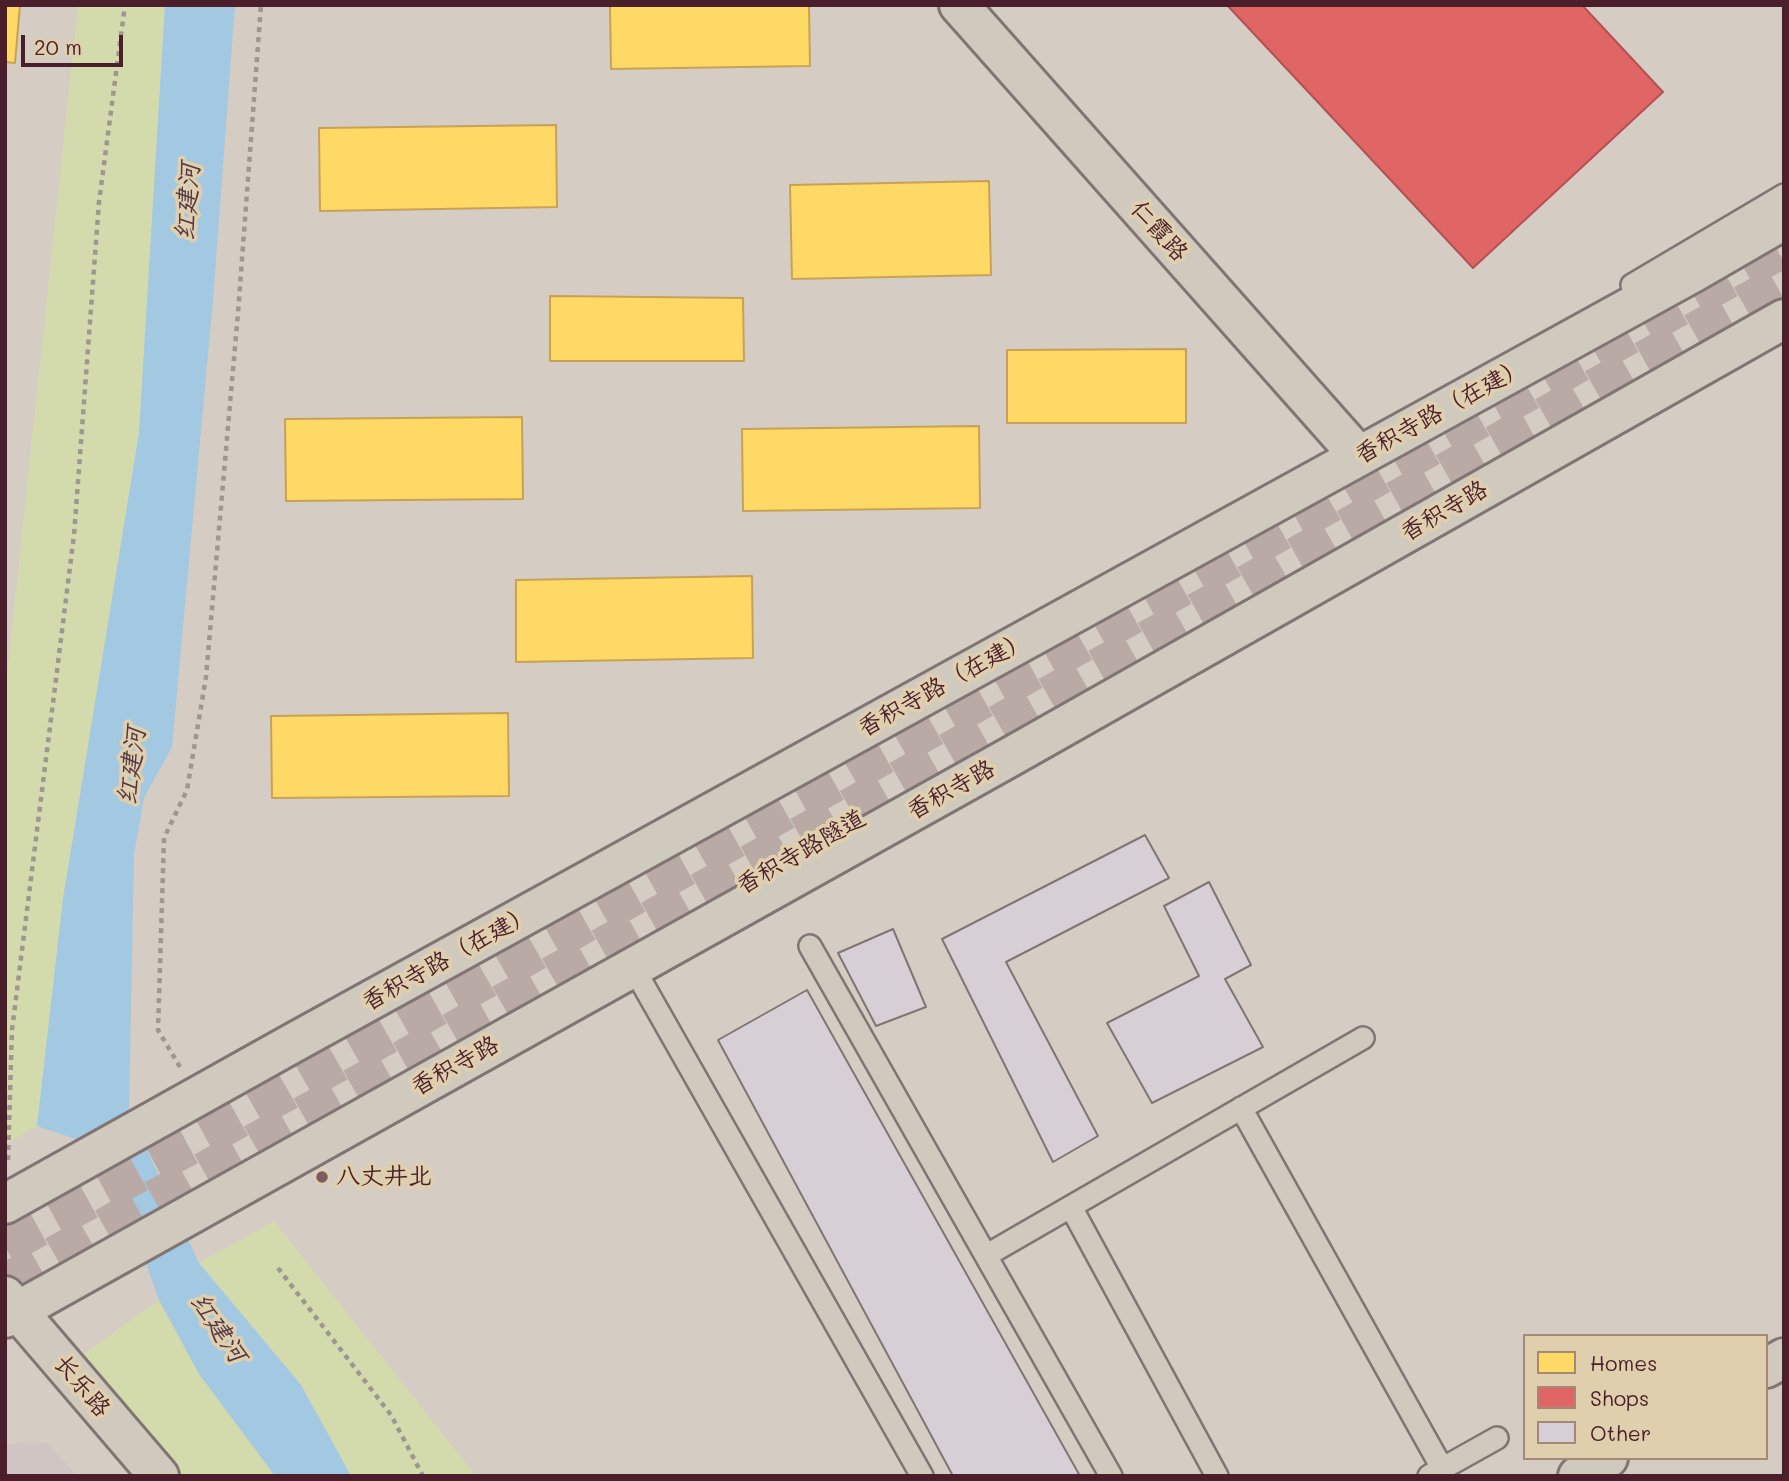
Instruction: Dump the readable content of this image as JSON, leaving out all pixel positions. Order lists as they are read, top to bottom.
{
  "streets": {
    "main road": [
      "仁霞路",
      "香积寺路（在建）",
      "香积寺路",
      "香积寺路隧道",
      "长乐路"
    ]
  },
  "crossings": [
    ["仁霞路", "香积寺路（在建）"],
    ["香积寺路", "香积寺路隧道"],
    ["香积寺路", "长乐路"]
  ],
  "water": ["红建河"],
  "places": ["八丈井北"],
  "legend": ["Homes", "Shops", "Other"],
  "scale_bar": "20 m"
}
